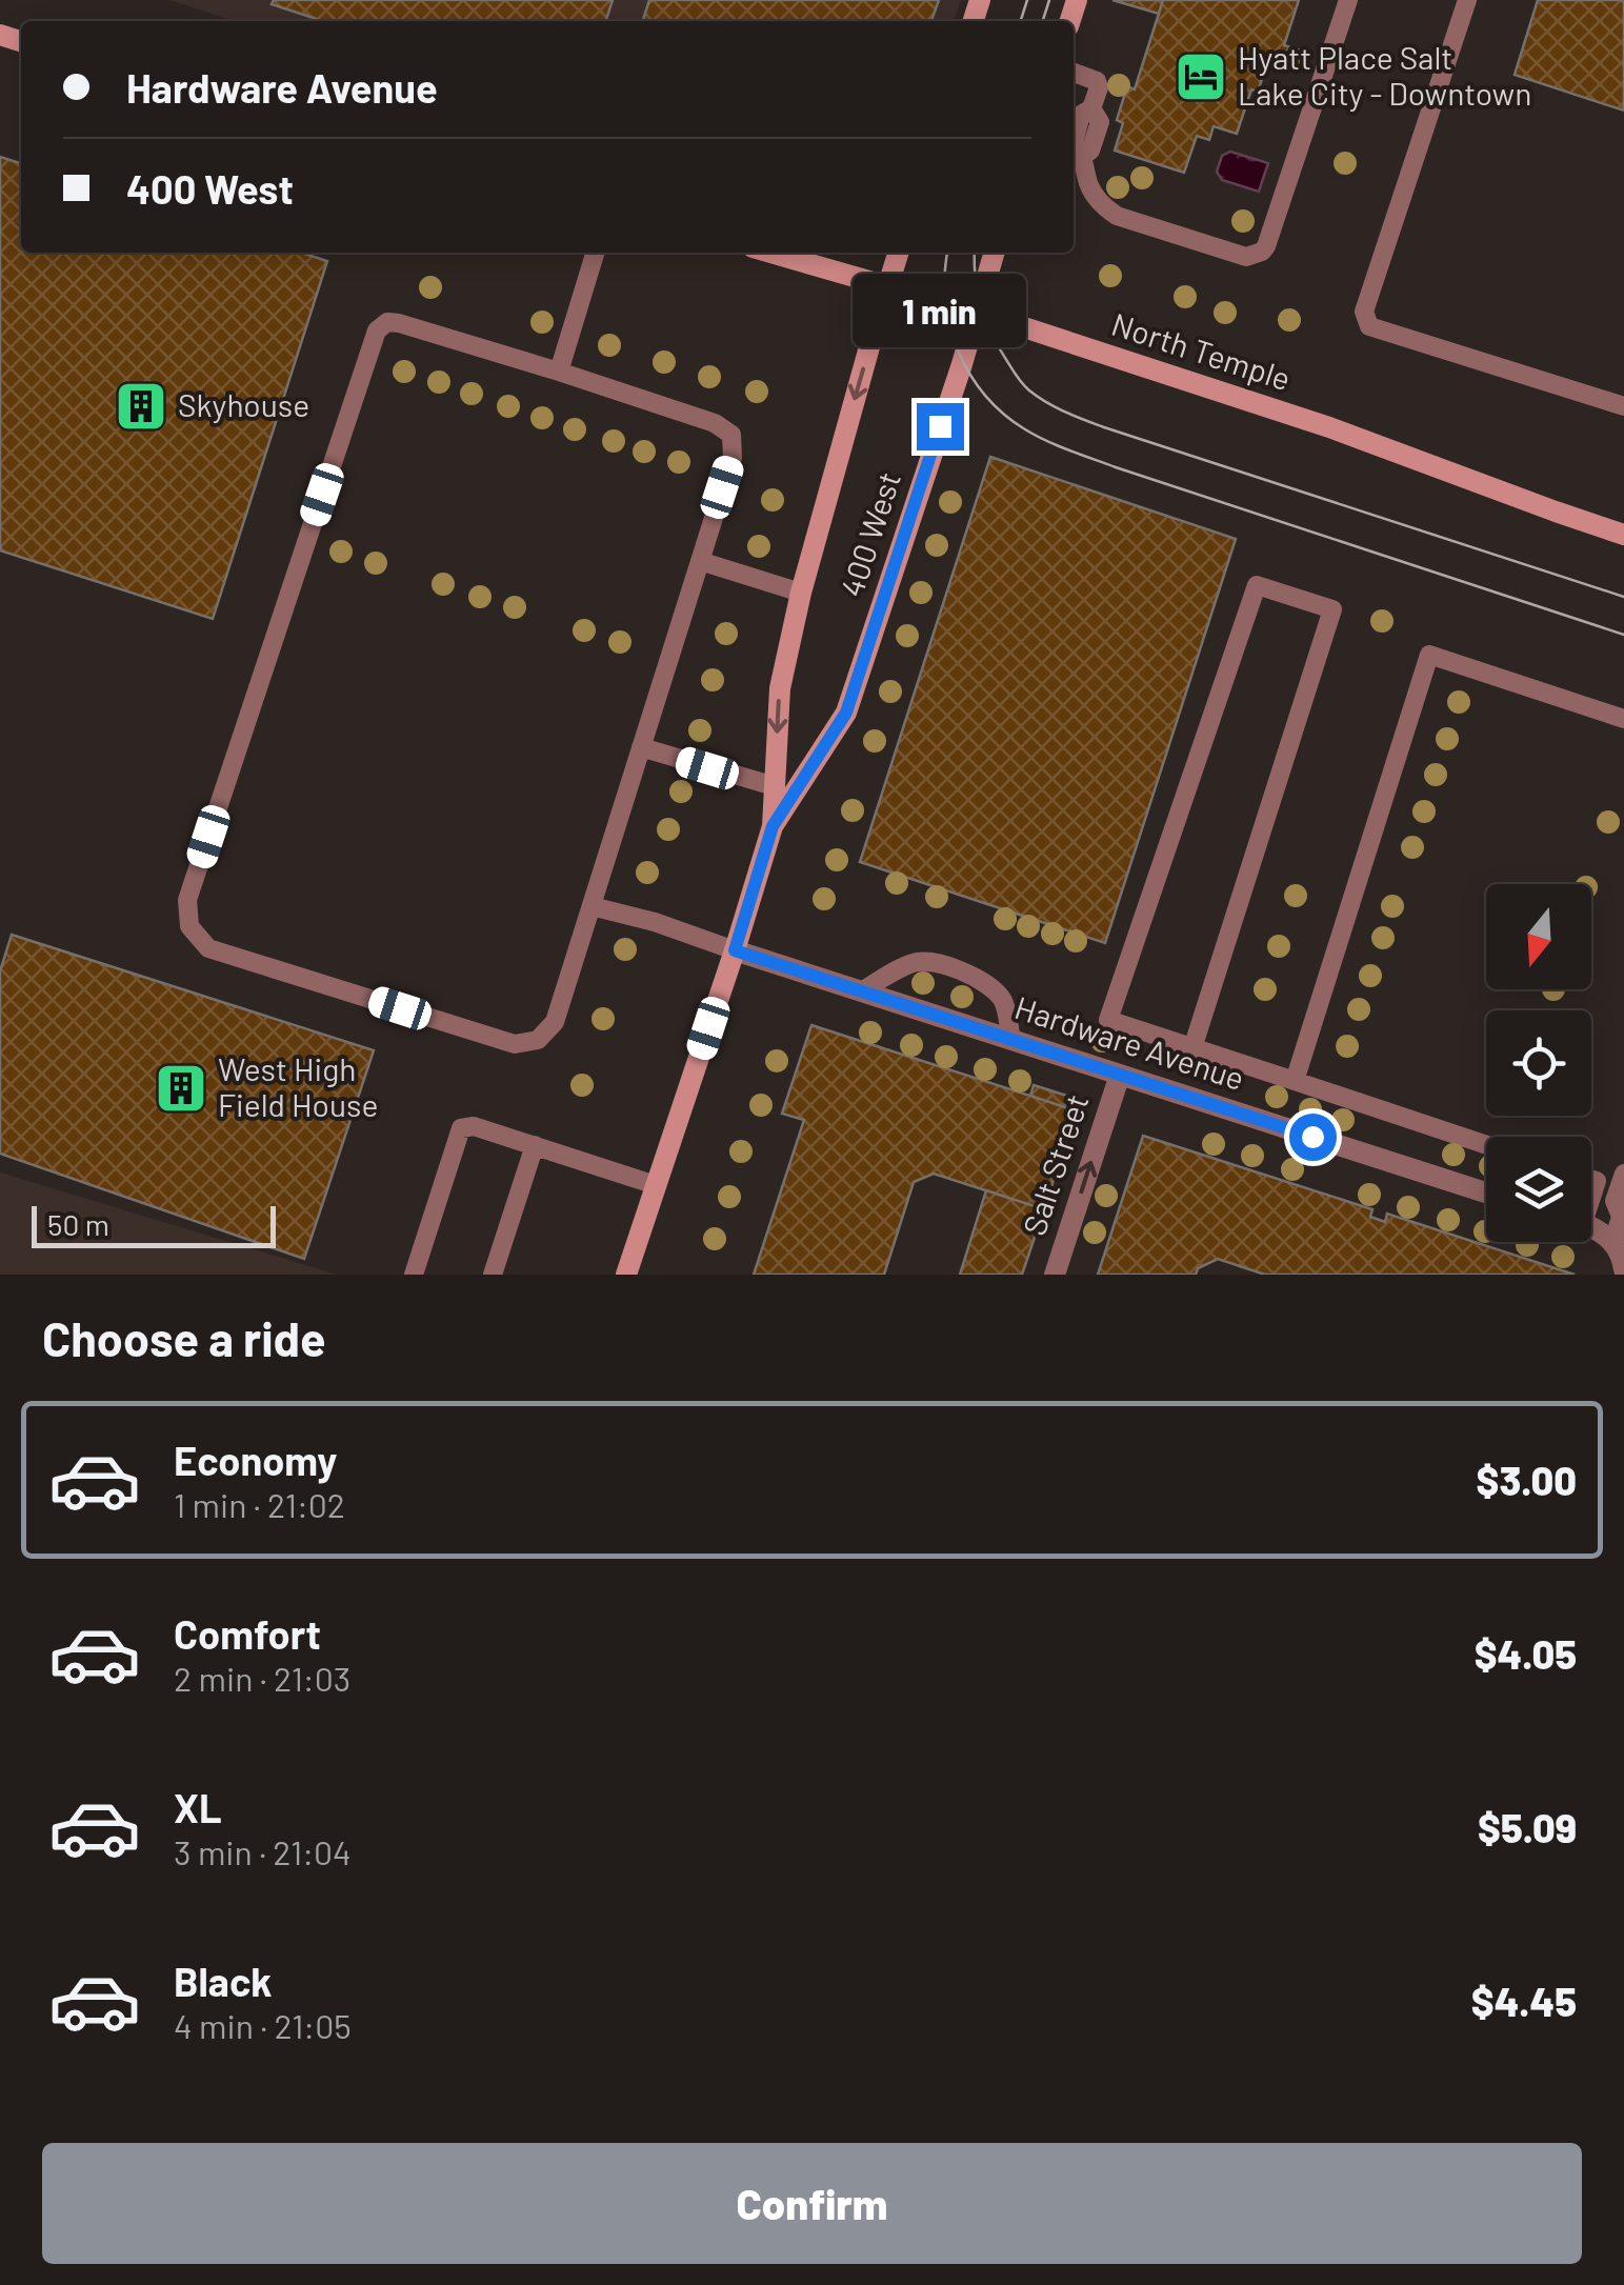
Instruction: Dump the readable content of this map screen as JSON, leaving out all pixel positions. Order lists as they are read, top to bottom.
{
  "streets": {
    "street": [
      "North Temple",
      "400 West",
      "Hardware Avenue",
      "Salt Street"
    ]
  },
  "crossings": [
    ["North Temple", "400 West"],
    ["400 West", "Hardware Avenue"],
    ["Hardware Avenue", "Salt Street"]
  ],
  "one_way": ["Salt Street"],
  "places": {
    "hotel": ["Hyatt Place Salt Lake City - Downtown"],
    "building": ["Skyhouse", "West High Field House"]
  },
  "scale_bar": "50 m",
  "north": "bottom",
  "page": {
    "banner": ["Hardware Avenue", "400 West"],
    "bubble": "1 min",
    "scale": "50 m",
    "heading": "Choose a ride",
    "list": [
      {
        "name": "Economy",
        "note": "1 min · 21:02",
        "value": "$3.00"
      },
      {
        "name": "Comfort",
        "note": "2 min · 21:03",
        "value": "$4.05"
      },
      {
        "name": "XL",
        "note": "3 min · 21:04",
        "value": "$5.09"
      },
      {
        "name": "Black",
        "note": "4 min · 21:05",
        "value": "$4.45"
      }
    ],
    "buttons": "Confirm"
  }
}
